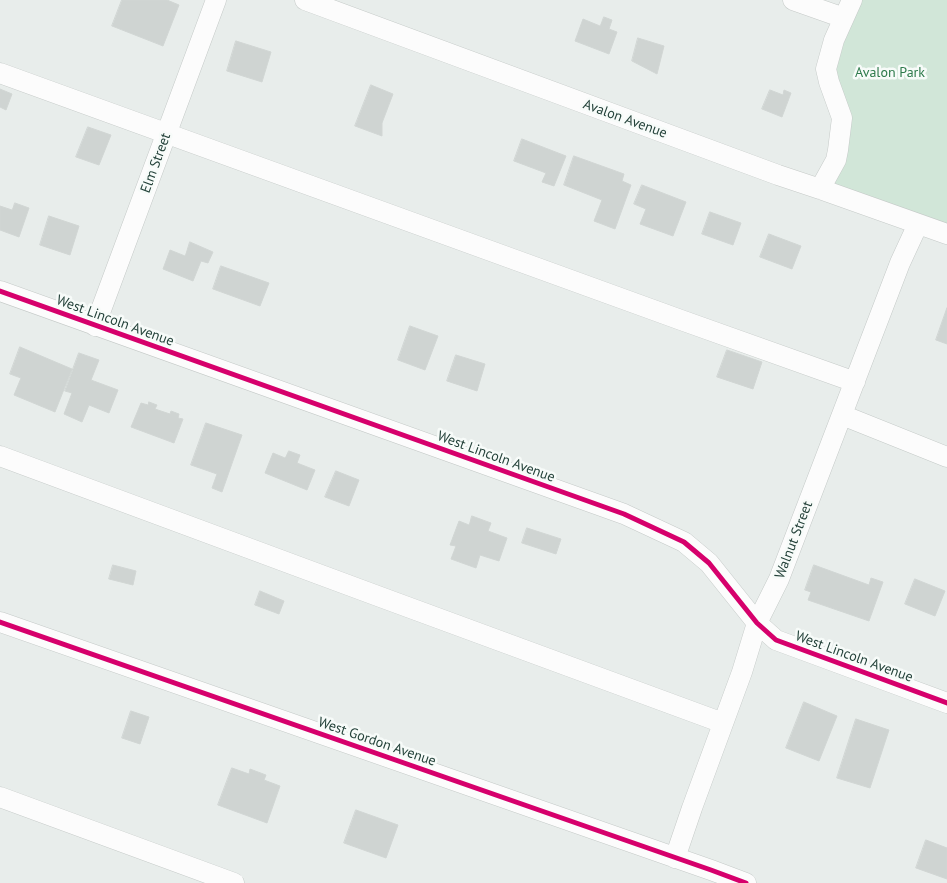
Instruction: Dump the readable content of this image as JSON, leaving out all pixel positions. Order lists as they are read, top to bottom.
{
  "streets": {
    "street": [
      "Avalon Avenue",
      "Elm Street",
      "West Lincoln Avenue",
      "Walnut Street",
      "West Gordon Avenue"
    ]
  },
  "crossings": [
    ["Avalon Avenue", "Walnut Street"],
    ["Elm Street", "West Lincoln Avenue"],
    ["West Lincoln Avenue", "Walnut Street"],
    ["Walnut Street", "West Gordon Avenue"]
  ],
  "parks": ["Avalon Park"]
}
